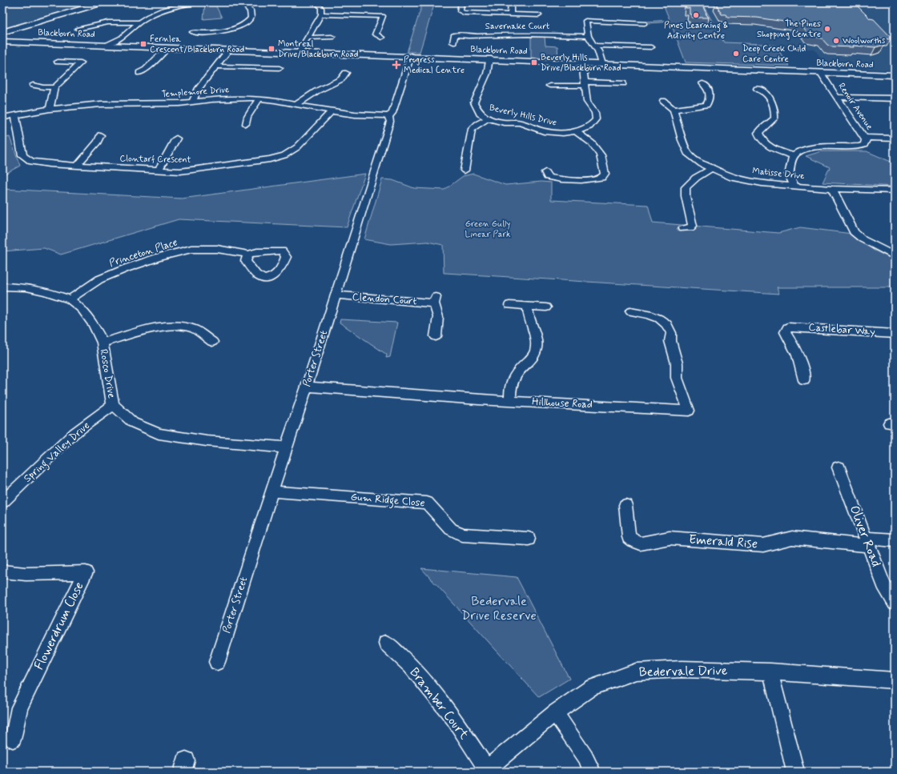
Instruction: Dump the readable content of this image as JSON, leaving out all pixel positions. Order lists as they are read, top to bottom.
{
  "streets": {
    "main road": ["Blackburn Road"],
    "street": [
      "Savernake Court",
      "Templemore Drive",
      "Renoir Avenue",
      "Beverly Hills Drive",
      "Clontarf Crescent",
      "Matisse Drive",
      "Princeton Place",
      "Clendon Court",
      "Castlebar Way",
      "Porter Street",
      "Rosco Drive",
      "Hillhouse Road",
      "Spring Valley Drive",
      "Gum Ridge Close",
      "Oliver Road",
      "Emerald Rise",
      "Flowerdrum Close",
      "Bedervale Drive",
      "Bramber Court"
    ]
  },
  "crossings": [
    ["Blackburn Road", "Renoir Avenue"],
    ["Blackburn Road", "Beverly Hills Drive"],
    ["Blackburn Road", "Porter Street"],
    ["Templemore Drive", "Clontarf Crescent"],
    ["Templemore Drive", "Porter Street"],
    ["Princeton Place", "Rosco Drive"],
    ["Clendon Court", "Porter Street"],
    ["Porter Street", "Rosco Drive"],
    ["Porter Street", "Hillhouse Road"],
    ["Porter Street", "Gum Ridge Close"],
    ["Rosco Drive", "Spring Valley Drive"],
    ["Oliver Road", "Emerald Rise"],
    ["Bedervale Drive", "Bramber Court"]
  ],
  "parks": ["Green Gully Linear Park", "Bedervale Drive Reserve"],
  "places": {
    "other": [
      "Pines Learning & Activity Centre",
      "The Pines Shopping Centre",
      "Woolworths",
      "Deep Creek Child Care Centre"
    ],
    "transit": ["Fernlea Crescent/Blackburn Road", "Montreal Drive/Blackburn Road", "Beverly Hills Drive/Blackburn Road"],
    "health": ["Progress Medical Centre"]
  }
}
